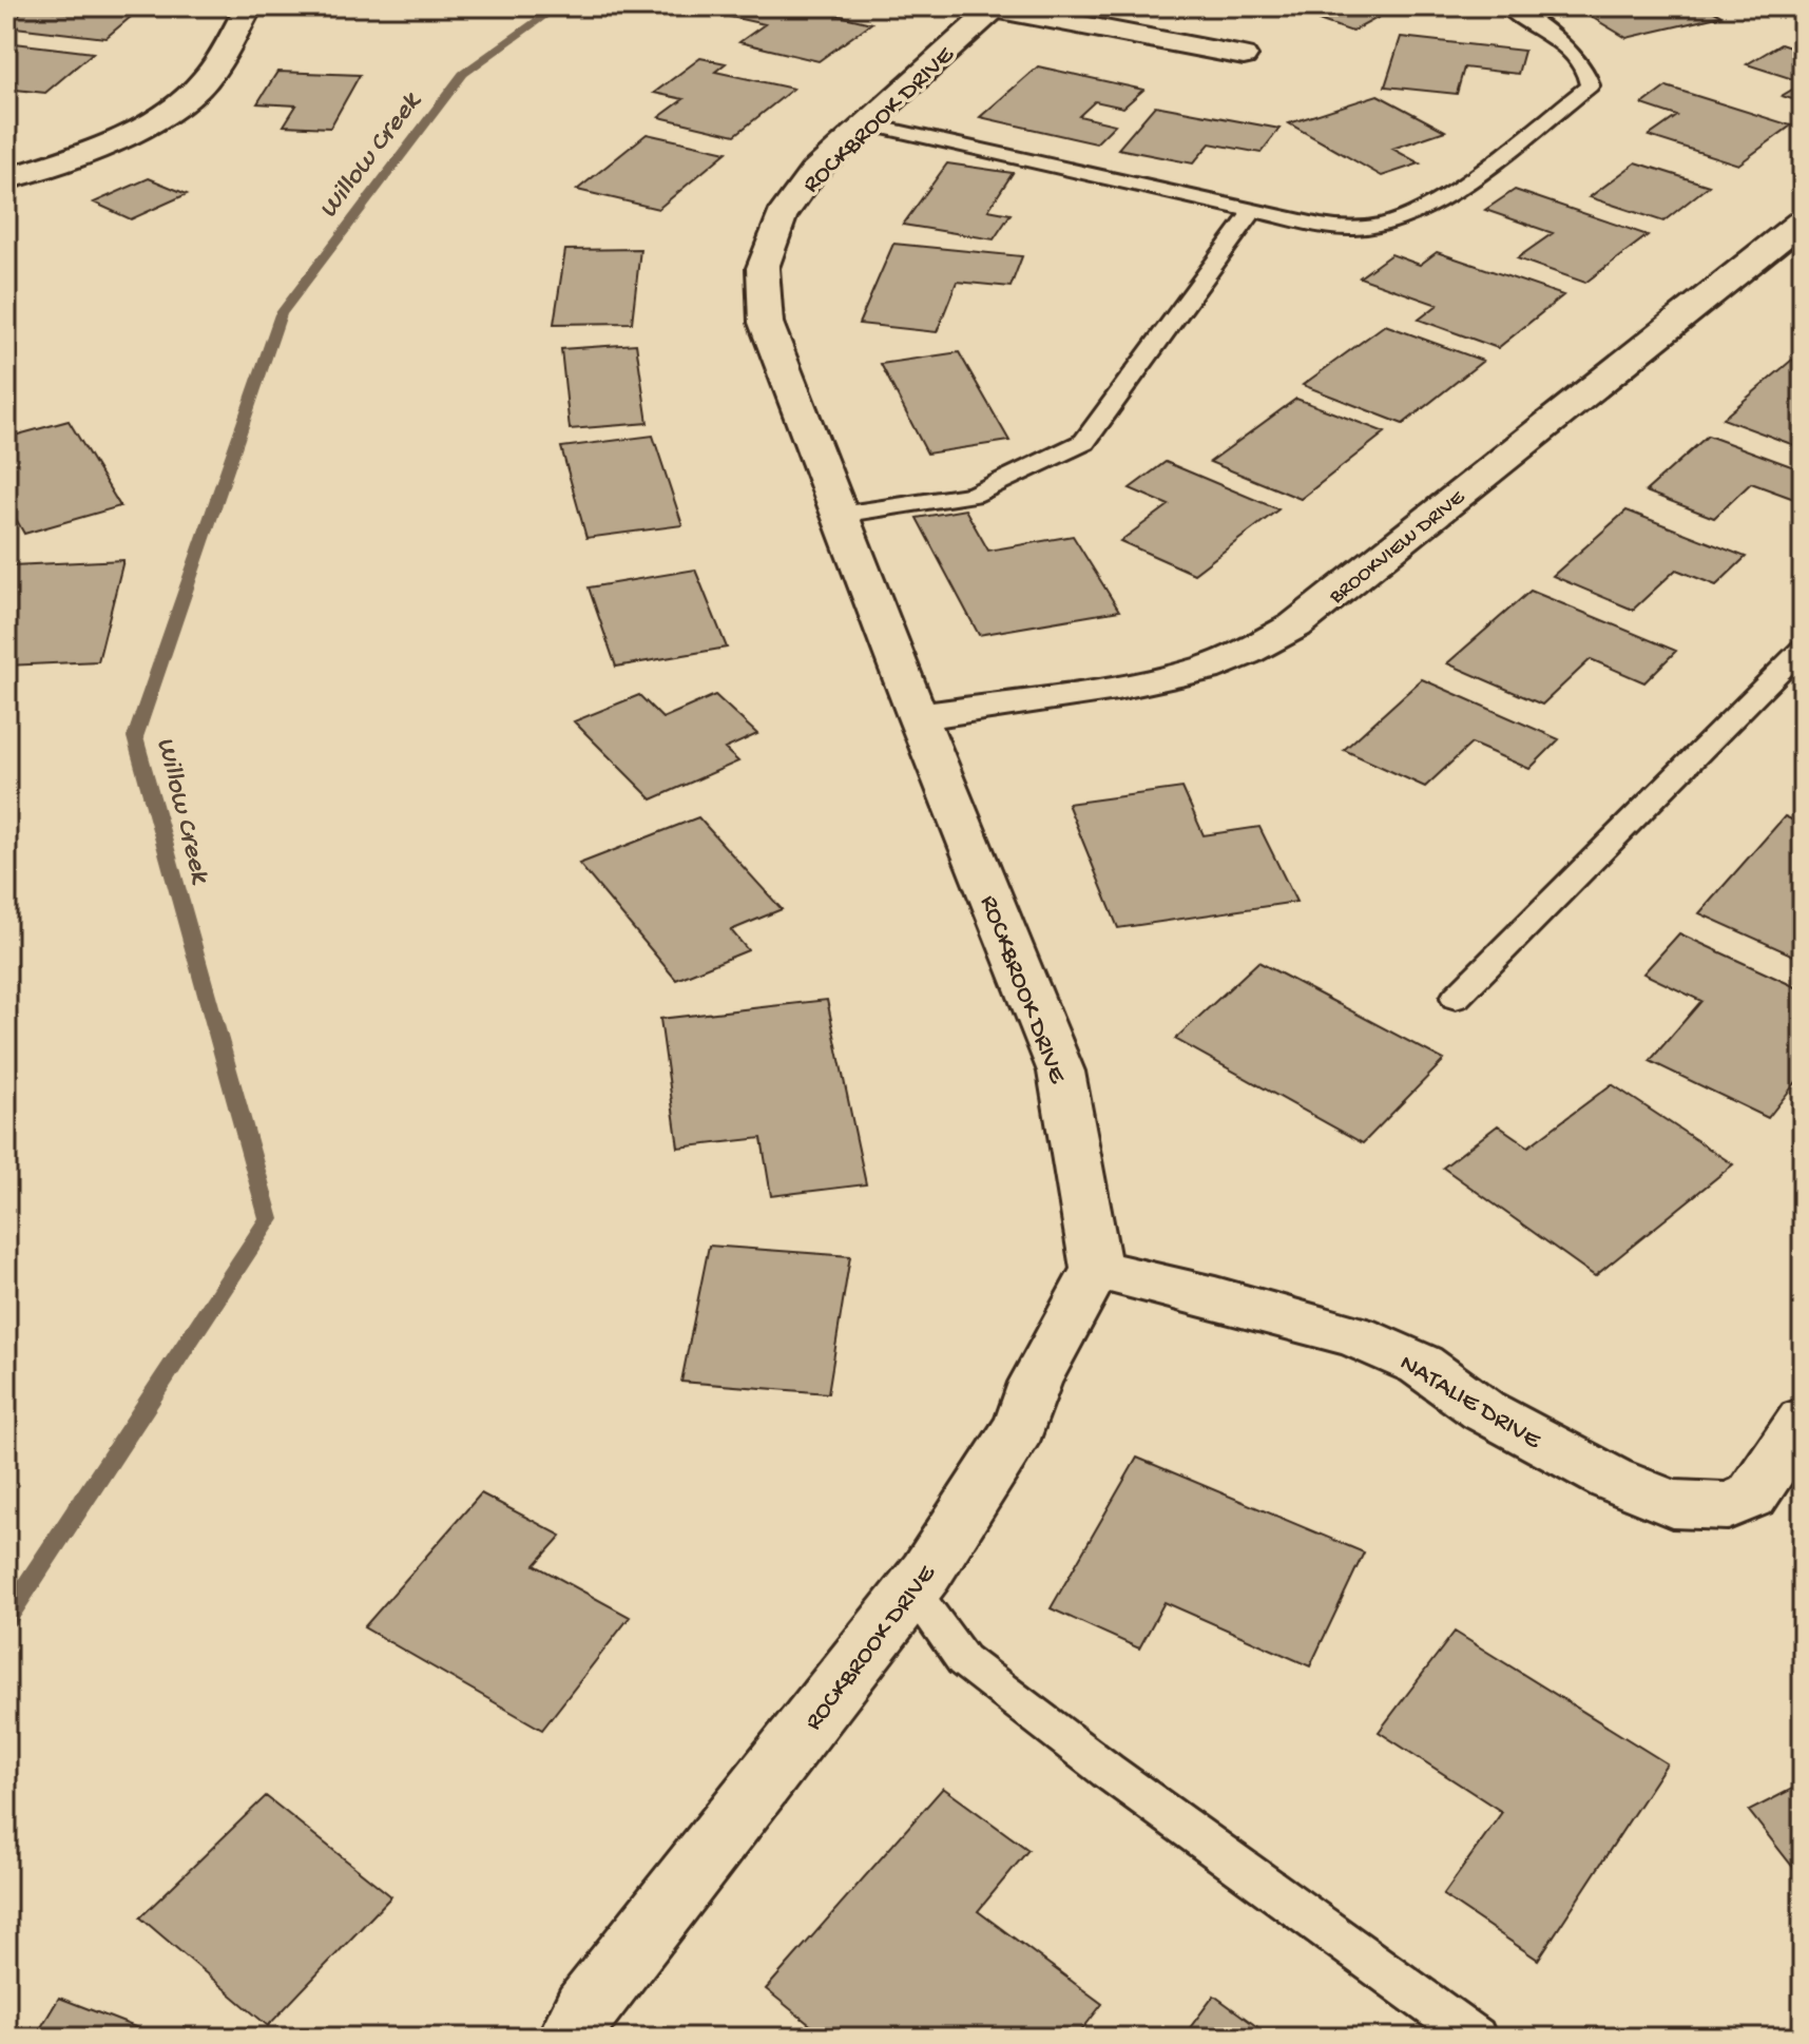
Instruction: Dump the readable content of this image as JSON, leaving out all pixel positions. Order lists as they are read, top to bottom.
{
  "streets": {
    "street": ["ROCKBROOK DRIVE", "BROOKVIEW DRIVE", "NATALIE DRIVE"]
  },
  "crossings": [
    ["ROCKBROOK DRIVE", "BROOKVIEW DRIVE"],
    ["ROCKBROOK DRIVE", "NATALIE DRIVE"]
  ],
  "water": ["Willow Creek"]
}
